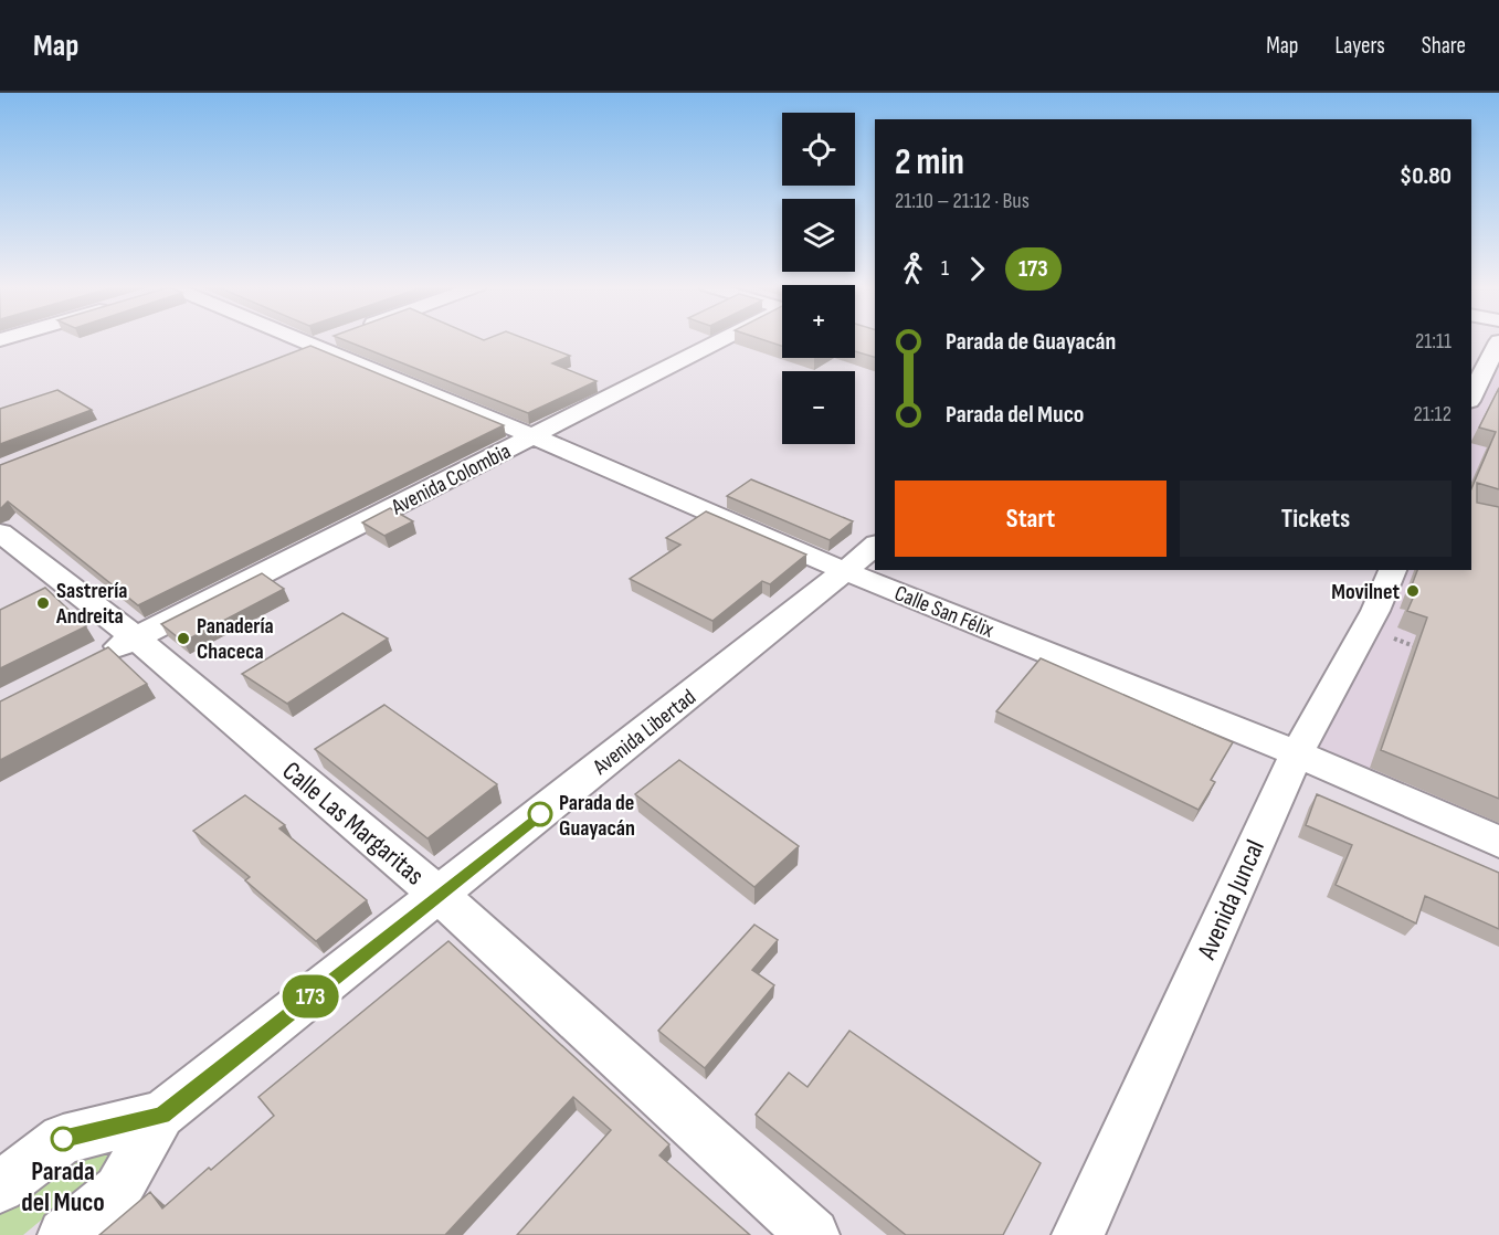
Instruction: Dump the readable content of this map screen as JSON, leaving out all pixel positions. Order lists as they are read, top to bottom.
{
  "streets": {
    "street": [
      "Avenida Colombia",
      "Calle San Félix",
      "Avenida Libertad",
      "Calle Las Margaritas",
      "Avenida Juncal"
    ]
  },
  "crossings": [
    ["Avenida Colombia", "Calle San Félix"],
    ["Avenida Colombia", "Calle Las Margaritas"],
    ["Calle San Félix", "Avenida Libertad"],
    ["Calle San Félix", "Avenida Juncal"],
    ["Avenida Libertad", "Calle Las Margaritas"]
  ],
  "places": [
    "Movilnet",
    "Sastrería Andreita",
    "Panadería Chaceca",
    "Parada de Guayacán",
    "Parada del Muco"
  ],
  "lines": ["bus line 173"],
  "page": {
    "header": "Map",
    "nav": ["Map", "Layers", "Share"],
    "on_map": "173",
    "map_buttons": ["+", "−"],
    "heading": ["2 min", "21:10 – 21:12 · Bus", "$0.80"],
    "legs": ["1", "173"],
    "list": [
      {
        "name": "Parada de Guayacán",
        "value": "21:11"
      },
      {
        "name": "Parada del Muco",
        "value": "21:12"
      }
    ],
    "buttons": ["Start", "Tickets"]
  }
}
